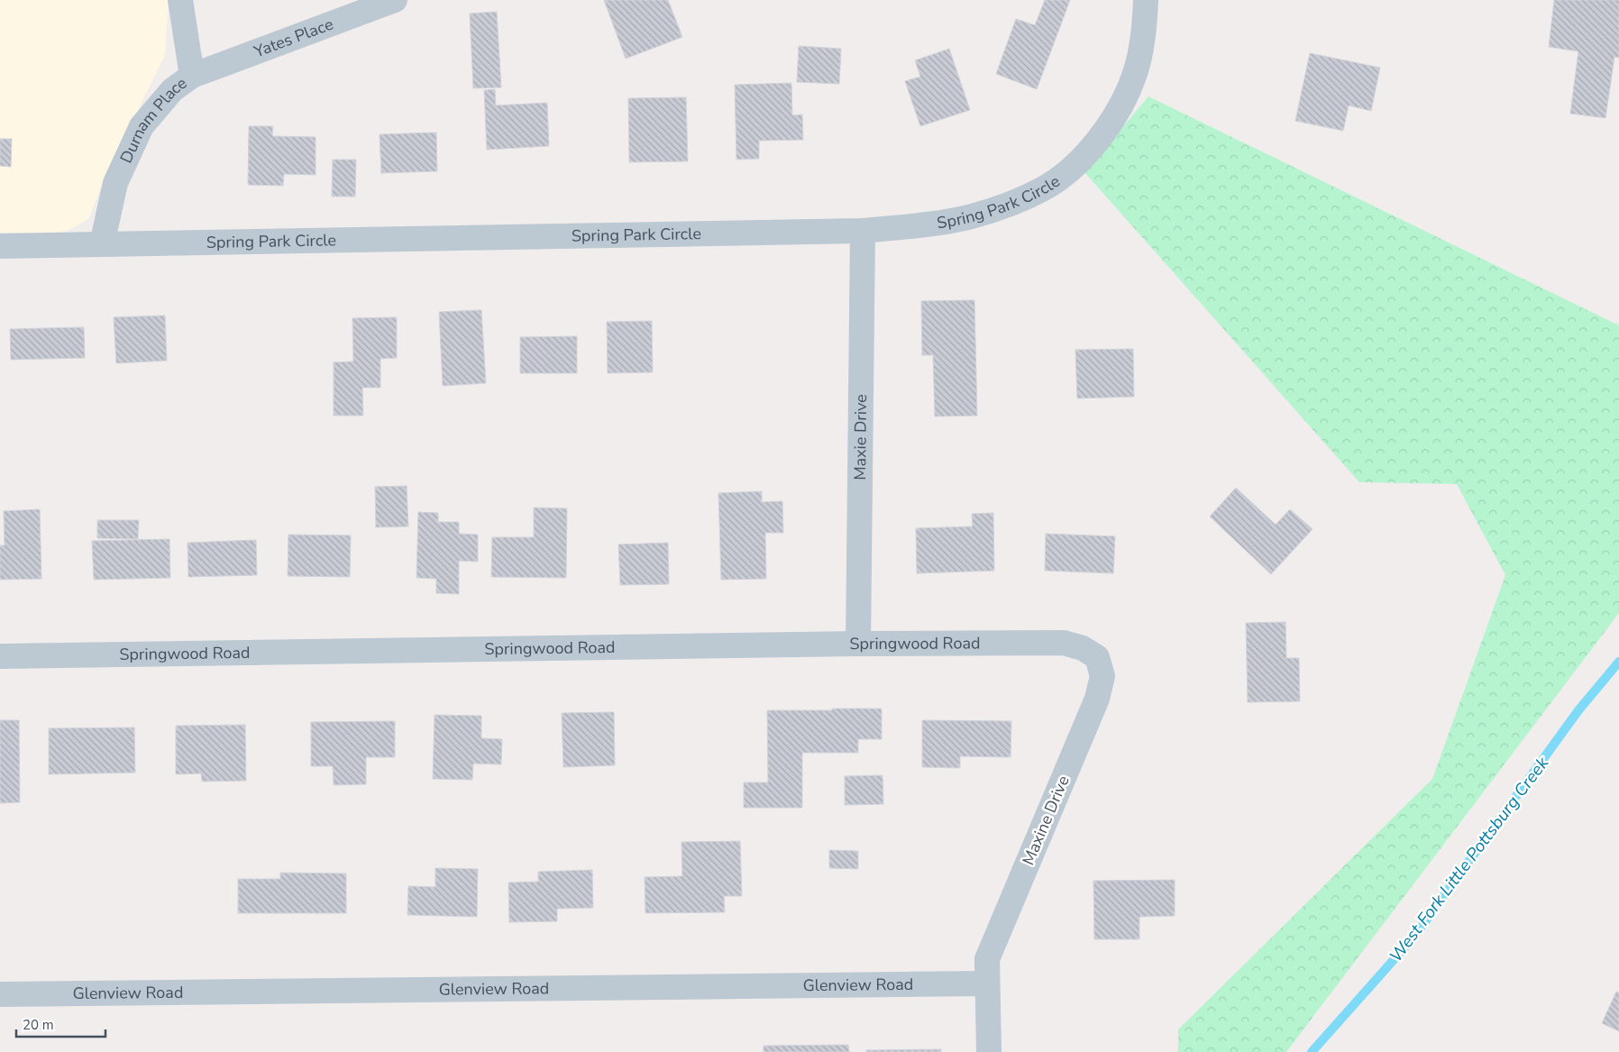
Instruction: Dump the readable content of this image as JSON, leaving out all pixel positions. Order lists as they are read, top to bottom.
{
  "streets": {
    "street": [
      "Yates Place",
      "Durnam Place",
      "Spring Park Circle",
      "Maxie Drive",
      "Springwood Road",
      "Maxine Drive",
      "Glenview Road"
    ]
  },
  "crossings": [
    ["Yates Place", "Durnam Place"],
    ["Durnam Place", "Spring Park Circle"],
    ["Spring Park Circle", "Maxie Drive"],
    ["Maxie Drive", "Springwood Road"],
    ["Springwood Road", "Maxine Drive"],
    ["Maxine Drive", "Glenview Road"]
  ],
  "water": ["West Fork Little Pottsburg Creek"],
  "scale_bar": "20 m"
}
